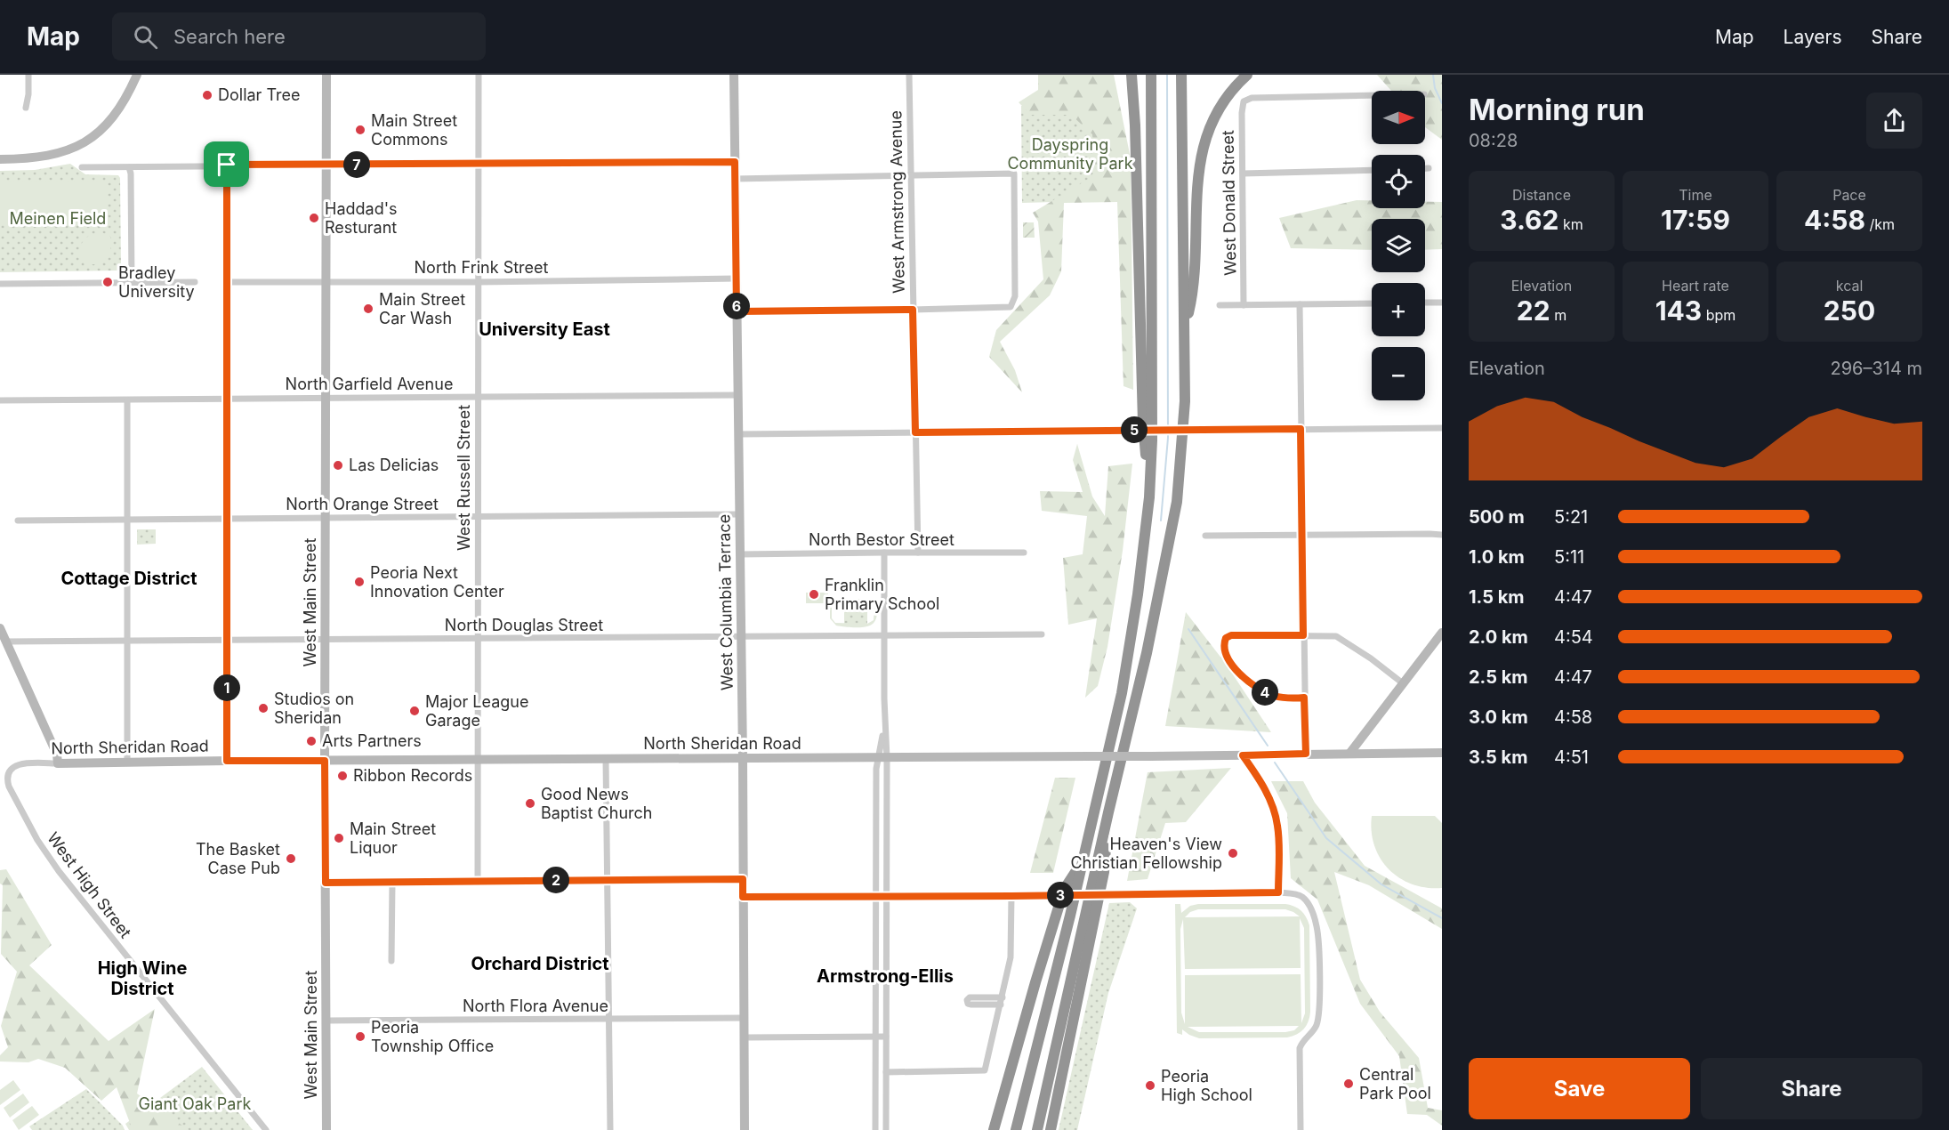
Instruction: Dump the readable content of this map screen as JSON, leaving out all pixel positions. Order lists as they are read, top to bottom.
{
  "streets": {
    "main road": ["West Main Street", "West Columbia Terrace", "North Sheridan Road"],
    "street": [
      "West Armstrong Avenue",
      "West Donald Street",
      "North Frink Street",
      "North Garfield Avenue",
      "West Russell Street",
      "North Orange Street",
      "North Bestor Street",
      "North Douglas Street",
      "West High Street",
      "North Flora Avenue"
    ]
  },
  "crossings": [
    ["West Armstrong Avenue", "North Bestor Street"],
    ["North Frink Street", "West Russell Street"],
    ["North Frink Street", "West Main Street"],
    ["North Frink Street", "West Columbia Terrace"],
    ["North Garfield Avenue", "West Russell Street"],
    ["North Garfield Avenue", "West Main Street"],
    ["North Garfield Avenue", "West Columbia Terrace"],
    ["West Russell Street", "North Orange Street"],
    ["West Russell Street", "North Douglas Street"],
    ["West Russell Street", "North Sheridan Road"],
    ["North Orange Street", "West Main Street"],
    ["North Orange Street", "West Columbia Terrace"],
    ["North Bestor Street", "West Columbia Terrace"],
    ["West Main Street", "North Douglas Street"],
    ["West Main Street", "North Sheridan Road"],
    ["West Main Street", "North Flora Avenue"],
    ["West Columbia Terrace", "North Douglas Street"],
    ["West Columbia Terrace", "North Sheridan Road"],
    ["West Columbia Terrace", "North Flora Avenue"],
    ["North Sheridan Road", "West High Street"]
  ],
  "districts": [
    "University East",
    "Cottage District",
    "Orchard District",
    "High Wine District",
    "Armstrong-Ellis"
  ],
  "parks": ["Dayspring Community Park", "Meinen Field", "Giant Oak Park"],
  "places": [
    "Dollar Tree",
    "Main Street Commons",
    "Haddad's Resturant",
    "Bradley University",
    "Main Street Car Wash",
    "Las Delicias",
    "Peoria Next Innovation Center",
    "Franklin Primary School",
    "Studios on Sheridan",
    "Major League Garage",
    "Arts Partners",
    "Ribbon Records",
    "Good News Baptist Church",
    "Main Street Liquor",
    "Heaven's View Christian Fellowship",
    "The Basket Case Pub",
    "Peoria Township Office",
    "Central Park Pool",
    "Peoria High School"
  ],
  "north": "right",
  "page": {
    "header": "Map",
    "search": "Search here",
    "nav": ["Map", "Layers", "Share"],
    "heading": ["Morning run", "08:28"],
    "map_buttons": ["+", "−"],
    "pins": [
      "7",
      "6",
      "5",
      "1",
      "4",
      "2",
      "3"
    ],
    "stats": [
      ["Distance", "3.62 km"],
      ["Time", "17:59"],
      ["Pace", "4:58 /km"],
      ["Elevation", "22 m"],
      ["Heart rate", "143 bpm"],
      ["kcal", "250"]
    ],
    "chart": ["Elevation", "296–314 m"],
    "list": [
      {
        "name": "500 m",
        "note": "5:21"
      },
      {
        "name": "1.0 km",
        "note": "5:11"
      },
      {
        "name": "1.5 km",
        "note": "4:47"
      },
      {
        "name": "2.0 km",
        "note": "4:54"
      },
      {
        "name": "2.5 km",
        "note": "4:47"
      },
      {
        "name": "3.0 km",
        "note": "4:58"
      },
      {
        "name": "3.5 km",
        "note": "4:51"
      }
    ],
    "buttons": ["Save", "Share"]
  }
}
